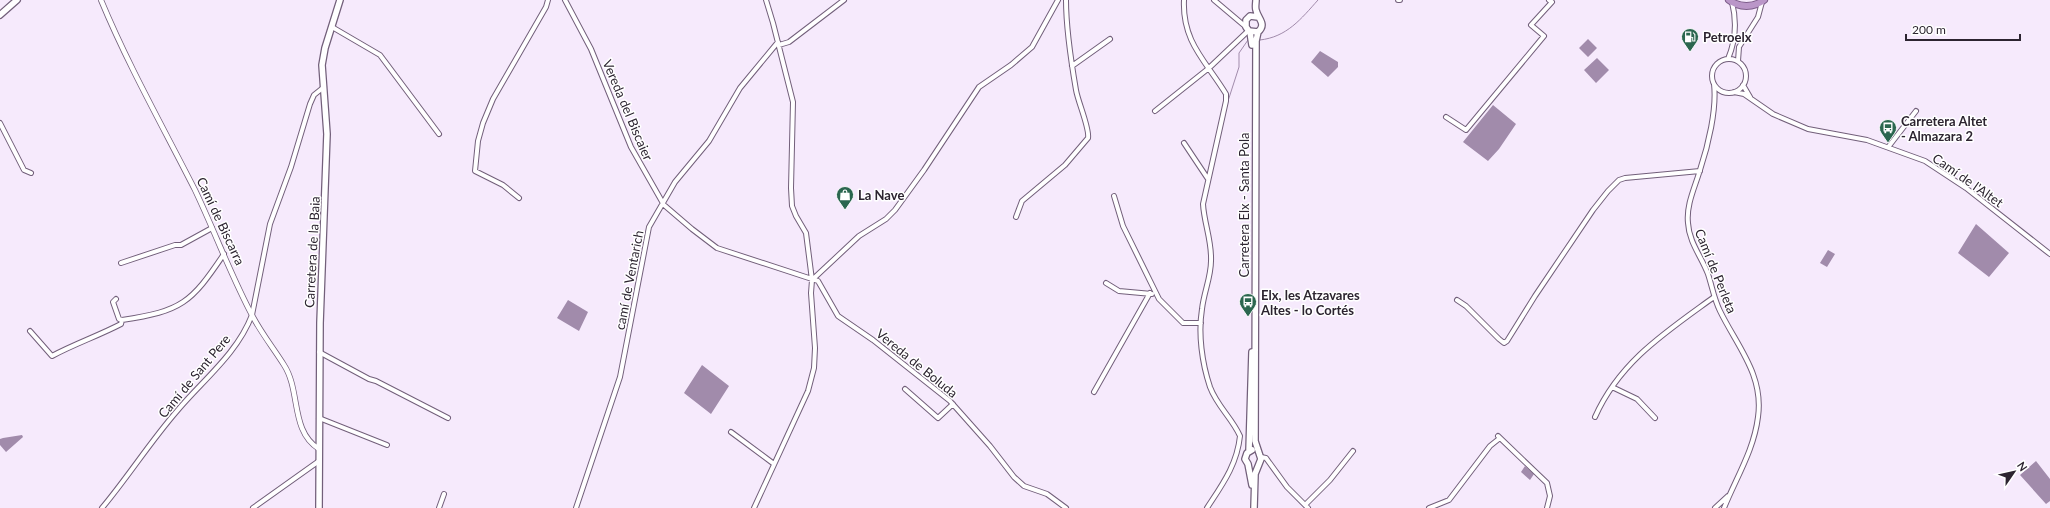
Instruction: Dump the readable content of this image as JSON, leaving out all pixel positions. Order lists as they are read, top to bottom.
{
  "streets": {
    "main road": ["Carretera Elx - Santa Pola", "Carretera de la Baia"],
    "street": [
      "Vereda del Biscaier",
      "Camí de l'Altet",
      "Camí de Biscarra",
      "Camí de Perleta",
      "camí de Ventarich",
      "Vereda de Boluda",
      "Camí de Sant Pere"
    ]
  },
  "crossings": [
    ["Vereda del Biscaier", "camí de Ventarich"],
    ["Vereda del Biscaier", "Vereda de Boluda"],
    ["Camí de l'Altet", "Camí de Perleta"],
    ["Camí de Biscarra", "Carretera de la Baia"],
    ["Camí de Biscarra", "Camí de Sant Pere"],
    ["Carretera de la Baia", "Camí de Sant Pere"]
  ],
  "places": {
    "fuel station": ["Petroelx"],
    "bus stop": ["Carretera Altet - Almazara 2", "Elx, les Atzavares Altes - lo Cortés"],
    "shop": ["La Nave"]
  },
  "scale_bar": "200 m",
  "north": "top right"
}
